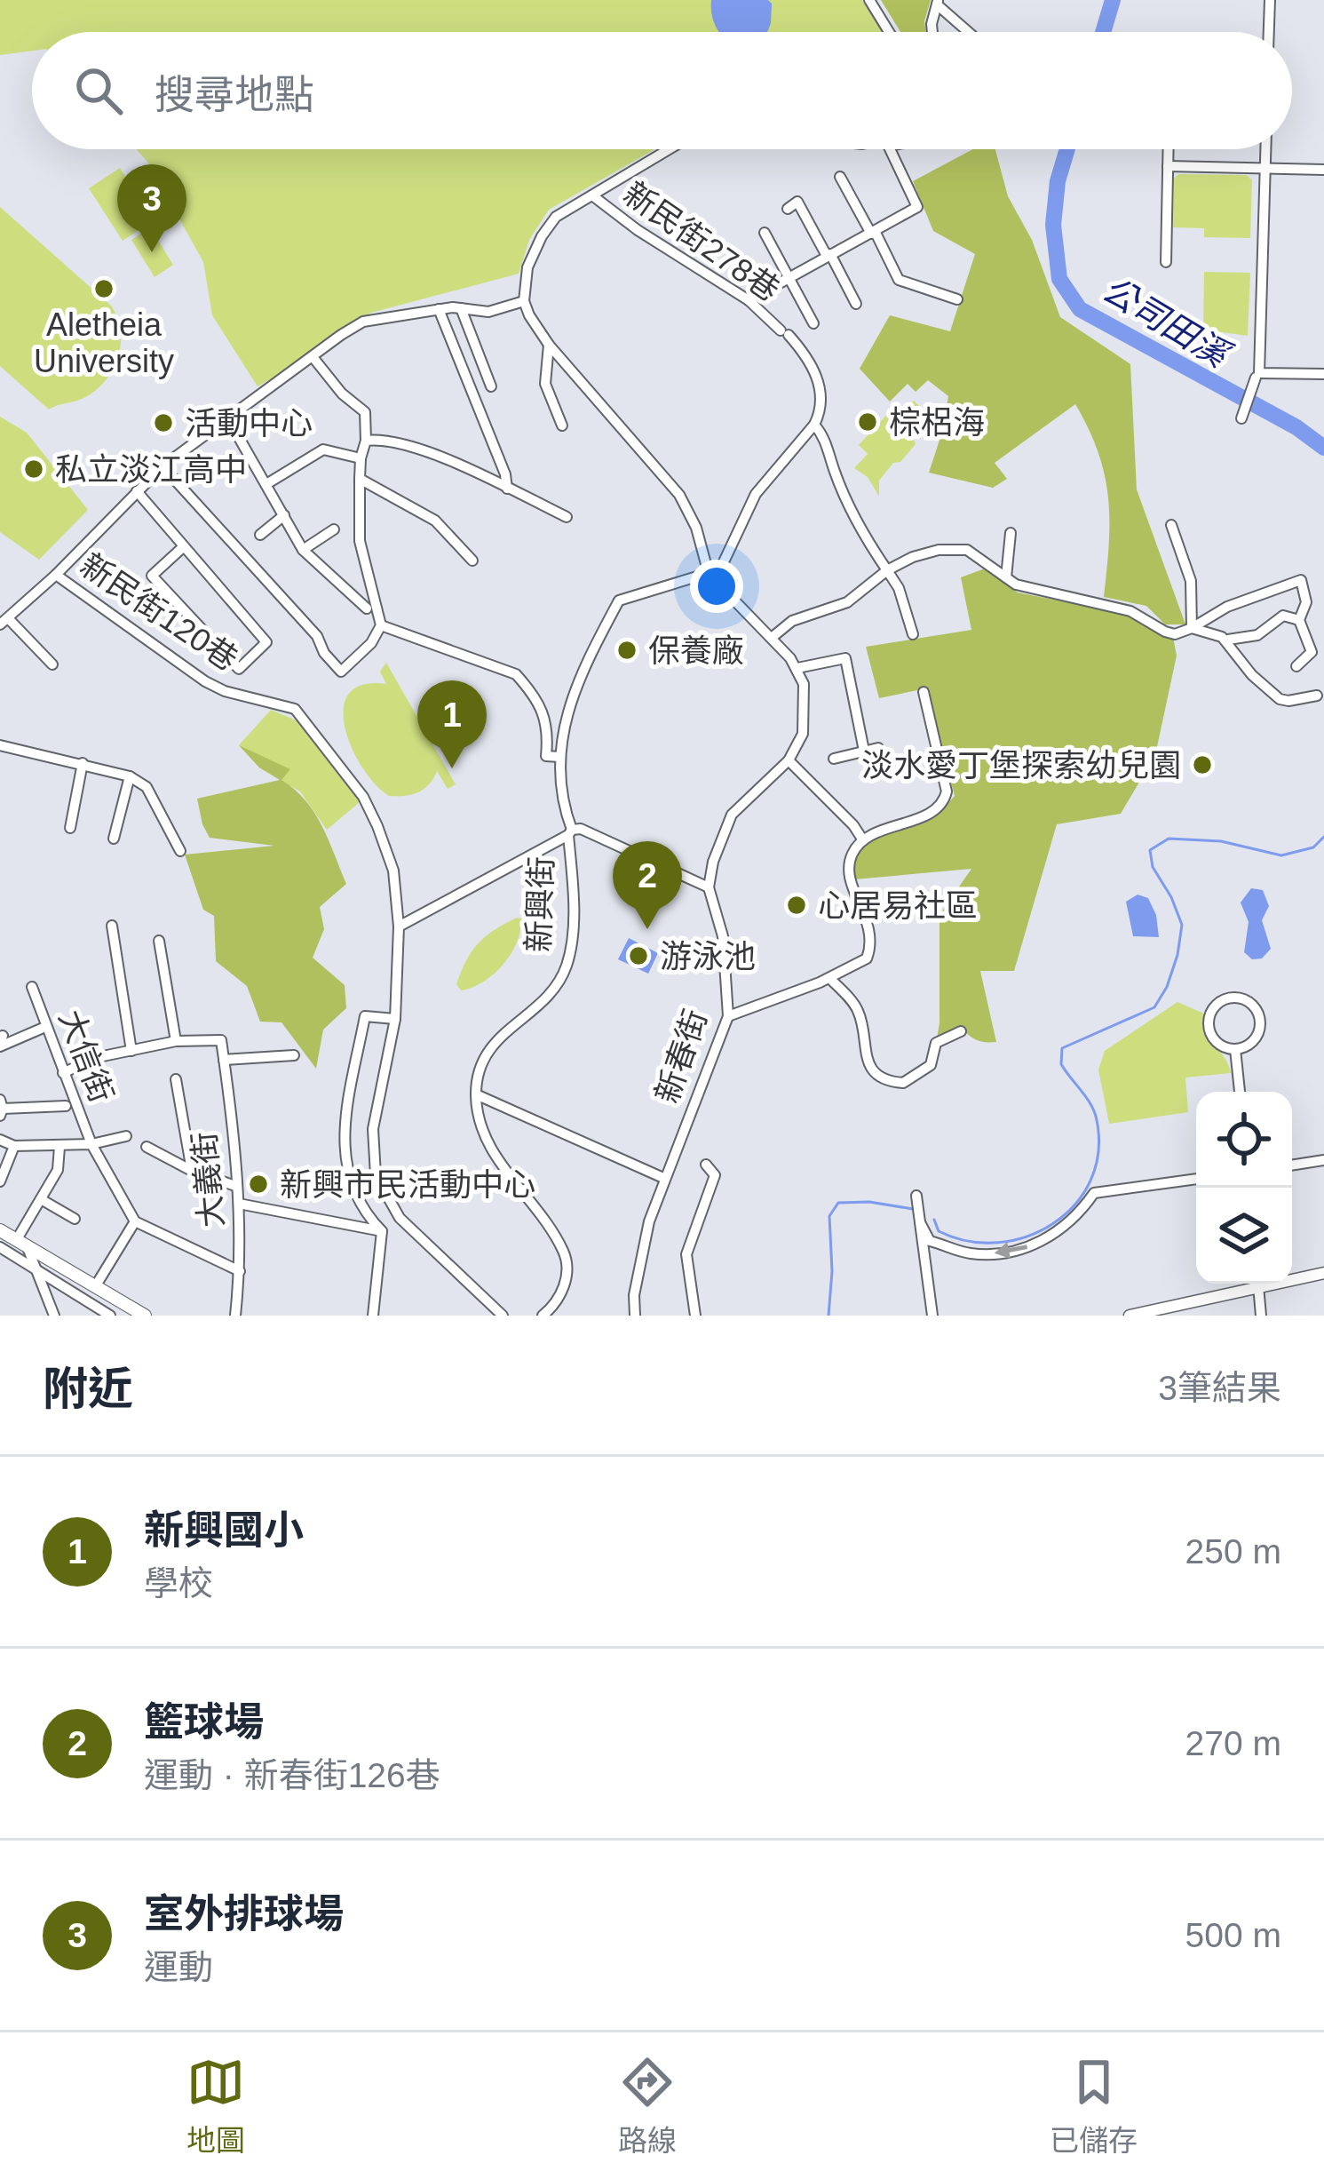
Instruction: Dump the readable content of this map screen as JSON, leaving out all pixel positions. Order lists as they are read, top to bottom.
{
  "streets": {
    "street": [
      "新民街278巷",
      "新民街120巷",
      "新興街",
      "大信街",
      "新春街",
      "大義街"
    ]
  },
  "water": ["公司田溪"],
  "places": [
    "Aletheia University",
    "棕梠海",
    "活動中心",
    "私立淡江高中",
    "保養廠",
    "淡水愛丁堡探索幼兒園",
    "心居易社區",
    "游泳池",
    "新興市民活動中心"
  ],
  "page": {
    "search": "搜尋地點",
    "pins": ["3", "1", "2"],
    "heading": ["附近", "3筆結果"],
    "list": [
      {
        "mark": "1",
        "name": "新興國小",
        "note": "學校",
        "value": "250 m"
      },
      {
        "mark": "2",
        "name": "籃球場",
        "note": "運動 · 新春街126巷",
        "value": "270 m"
      },
      {
        "mark": "3",
        "name": "室外排球場",
        "note": "運動",
        "value": "500 m"
      }
    ],
    "nav": ["地圖", "路線", "已儲存"]
  }
}
